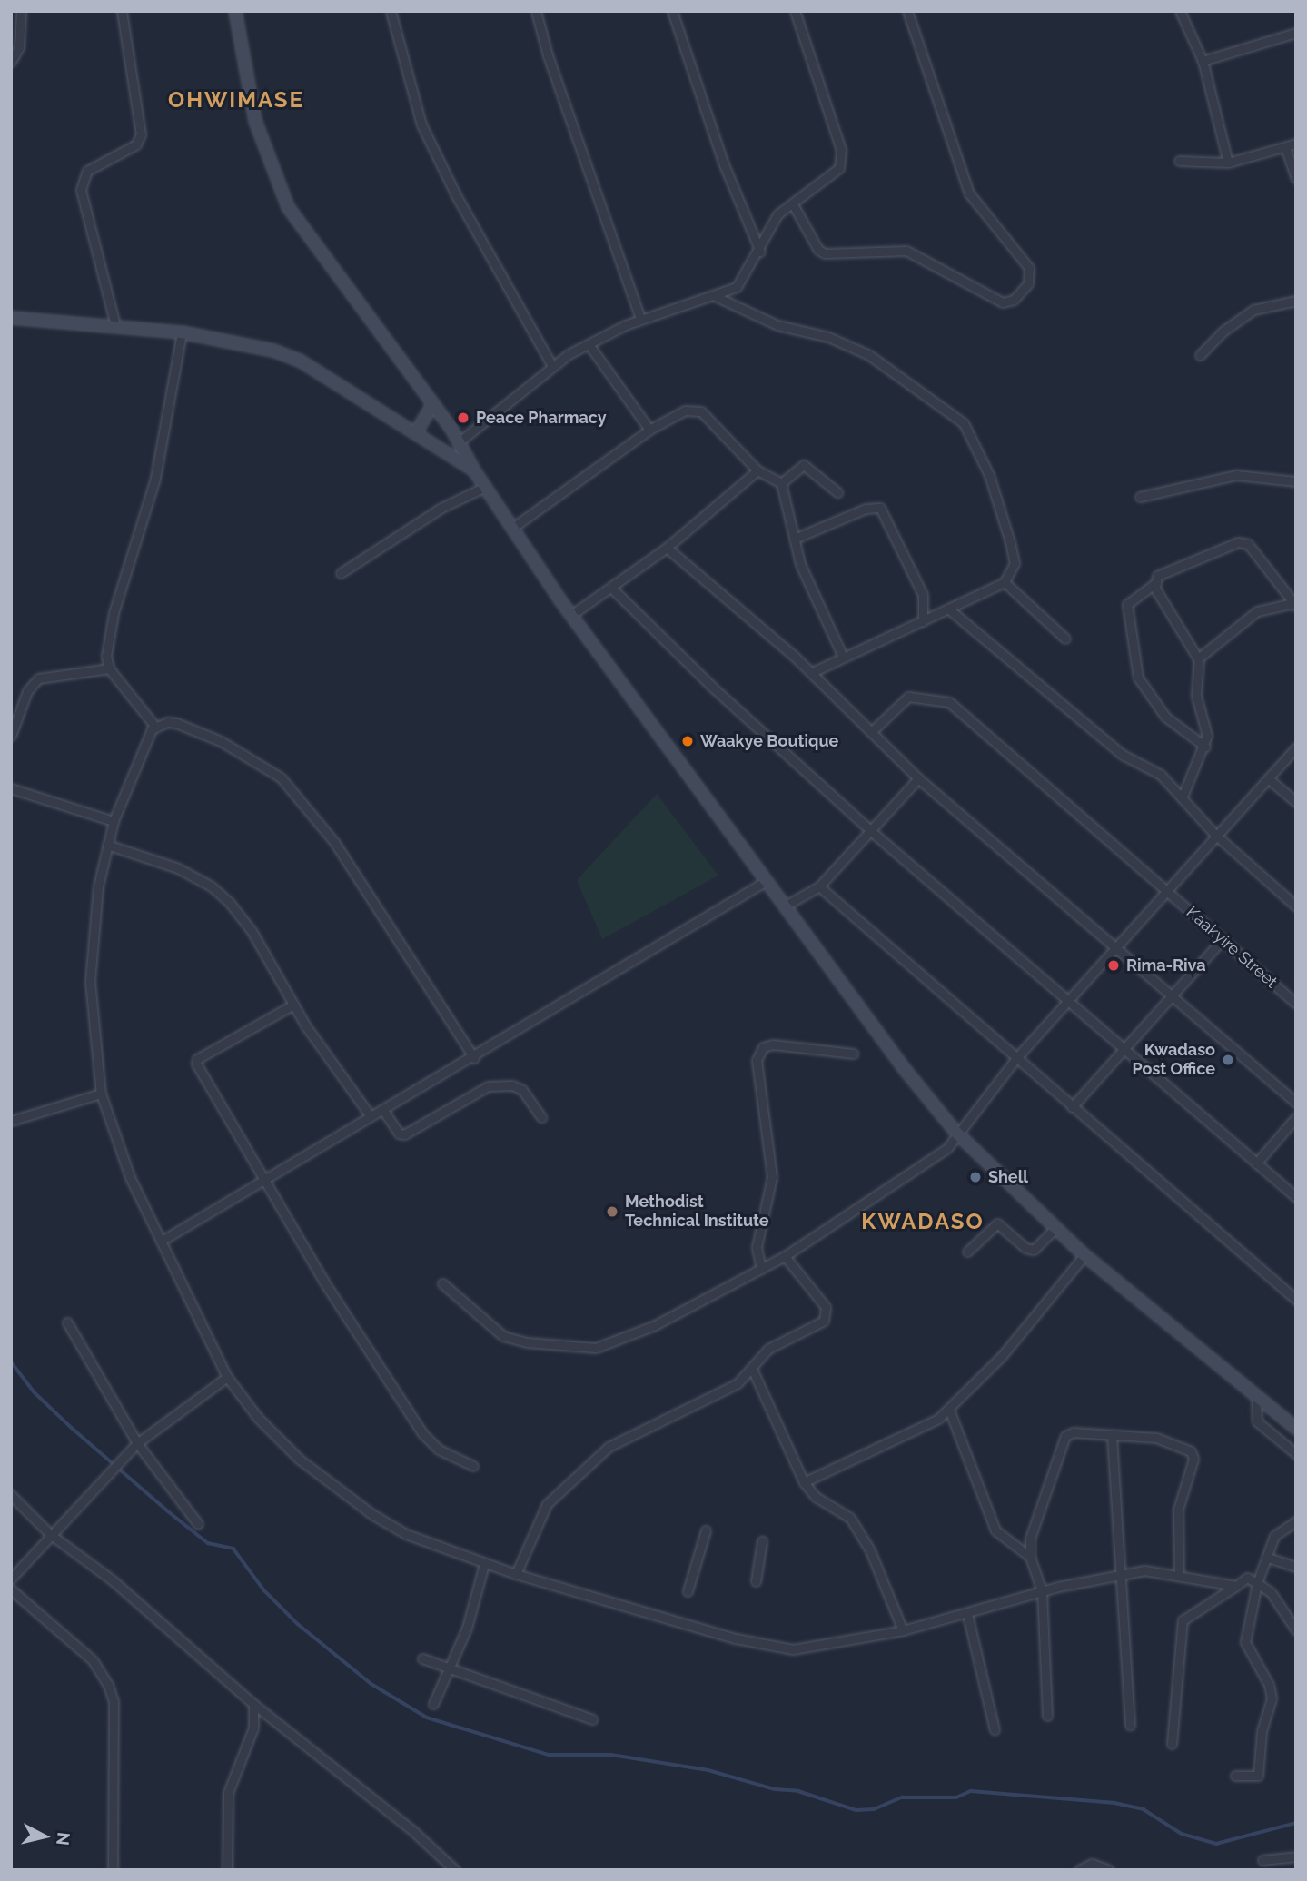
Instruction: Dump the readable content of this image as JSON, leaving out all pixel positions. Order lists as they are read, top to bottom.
{
  "streets": {
    "street": ["Kaakyire Street"]
  },
  "districts": ["OHWIMASE", "KWADASO"],
  "places": [
    "Peace Pharmacy",
    "Waakye Boutique",
    "Rima-Riva",
    "Kwadaso Post Office",
    "Shell",
    "Methodist Technical Institute"
  ],
  "north": "right"
}
